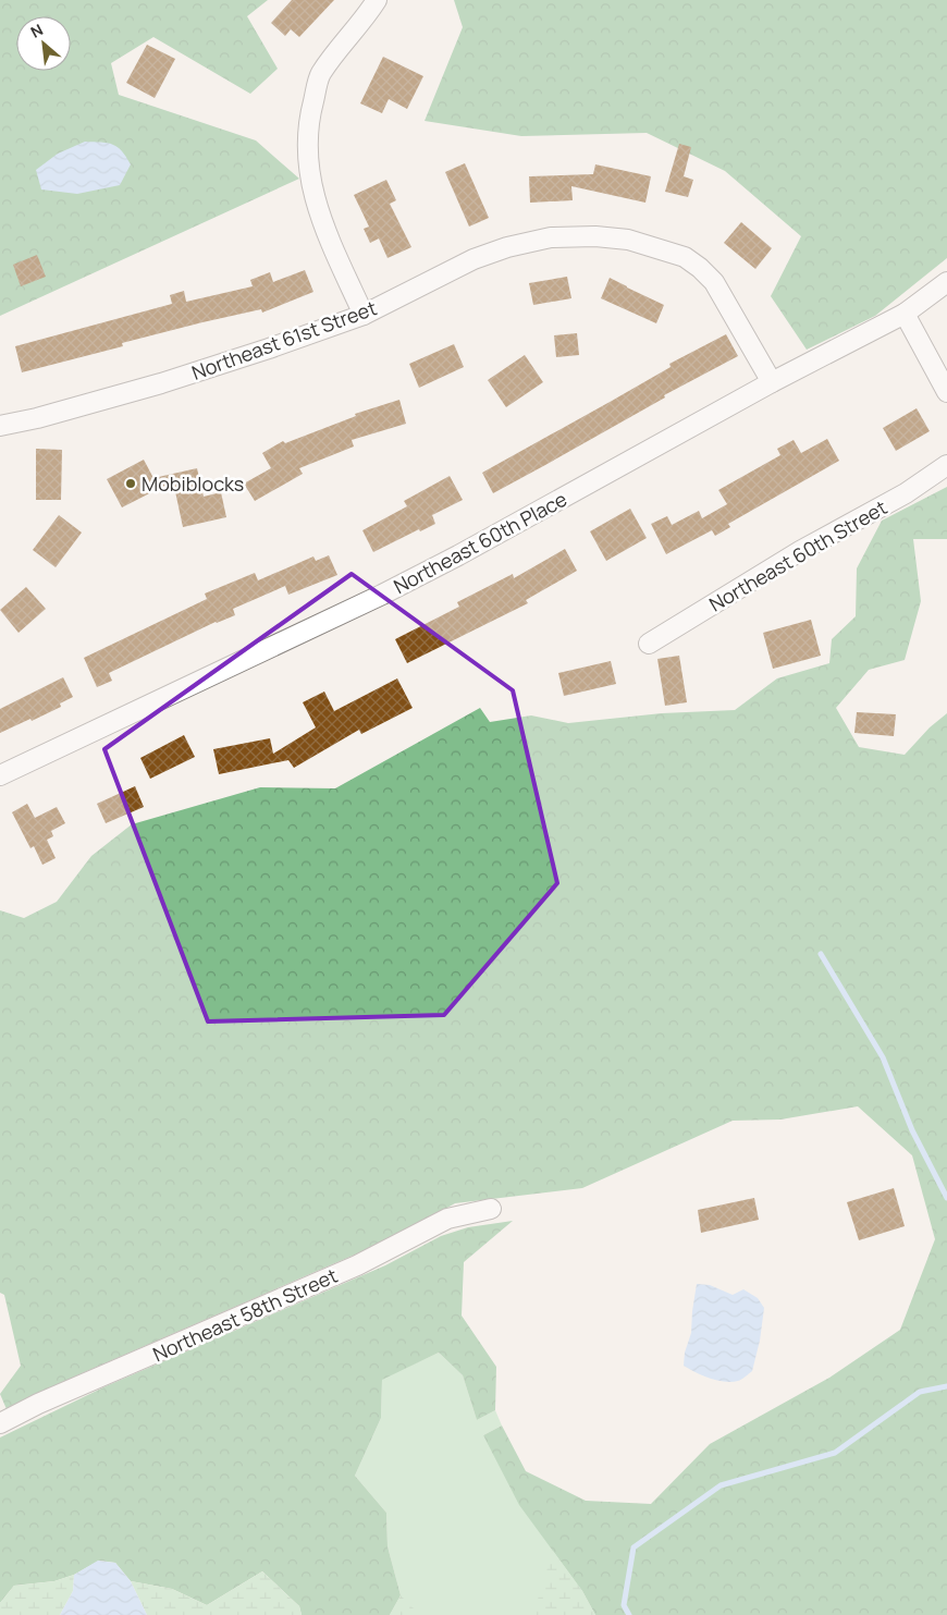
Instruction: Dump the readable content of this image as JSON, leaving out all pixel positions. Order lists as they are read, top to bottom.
{
  "streets": {
    "street": [
      "Northeast 61st Street",
      "Northeast 60th Place",
      "Northeast 60th Street",
      "Northeast 58th Street"
    ]
  },
  "crossings": [
    ["Northeast 61st Street", "Northeast 60th Place"]
  ],
  "places": ["Mobiblocks"],
  "north": "top left"
}
